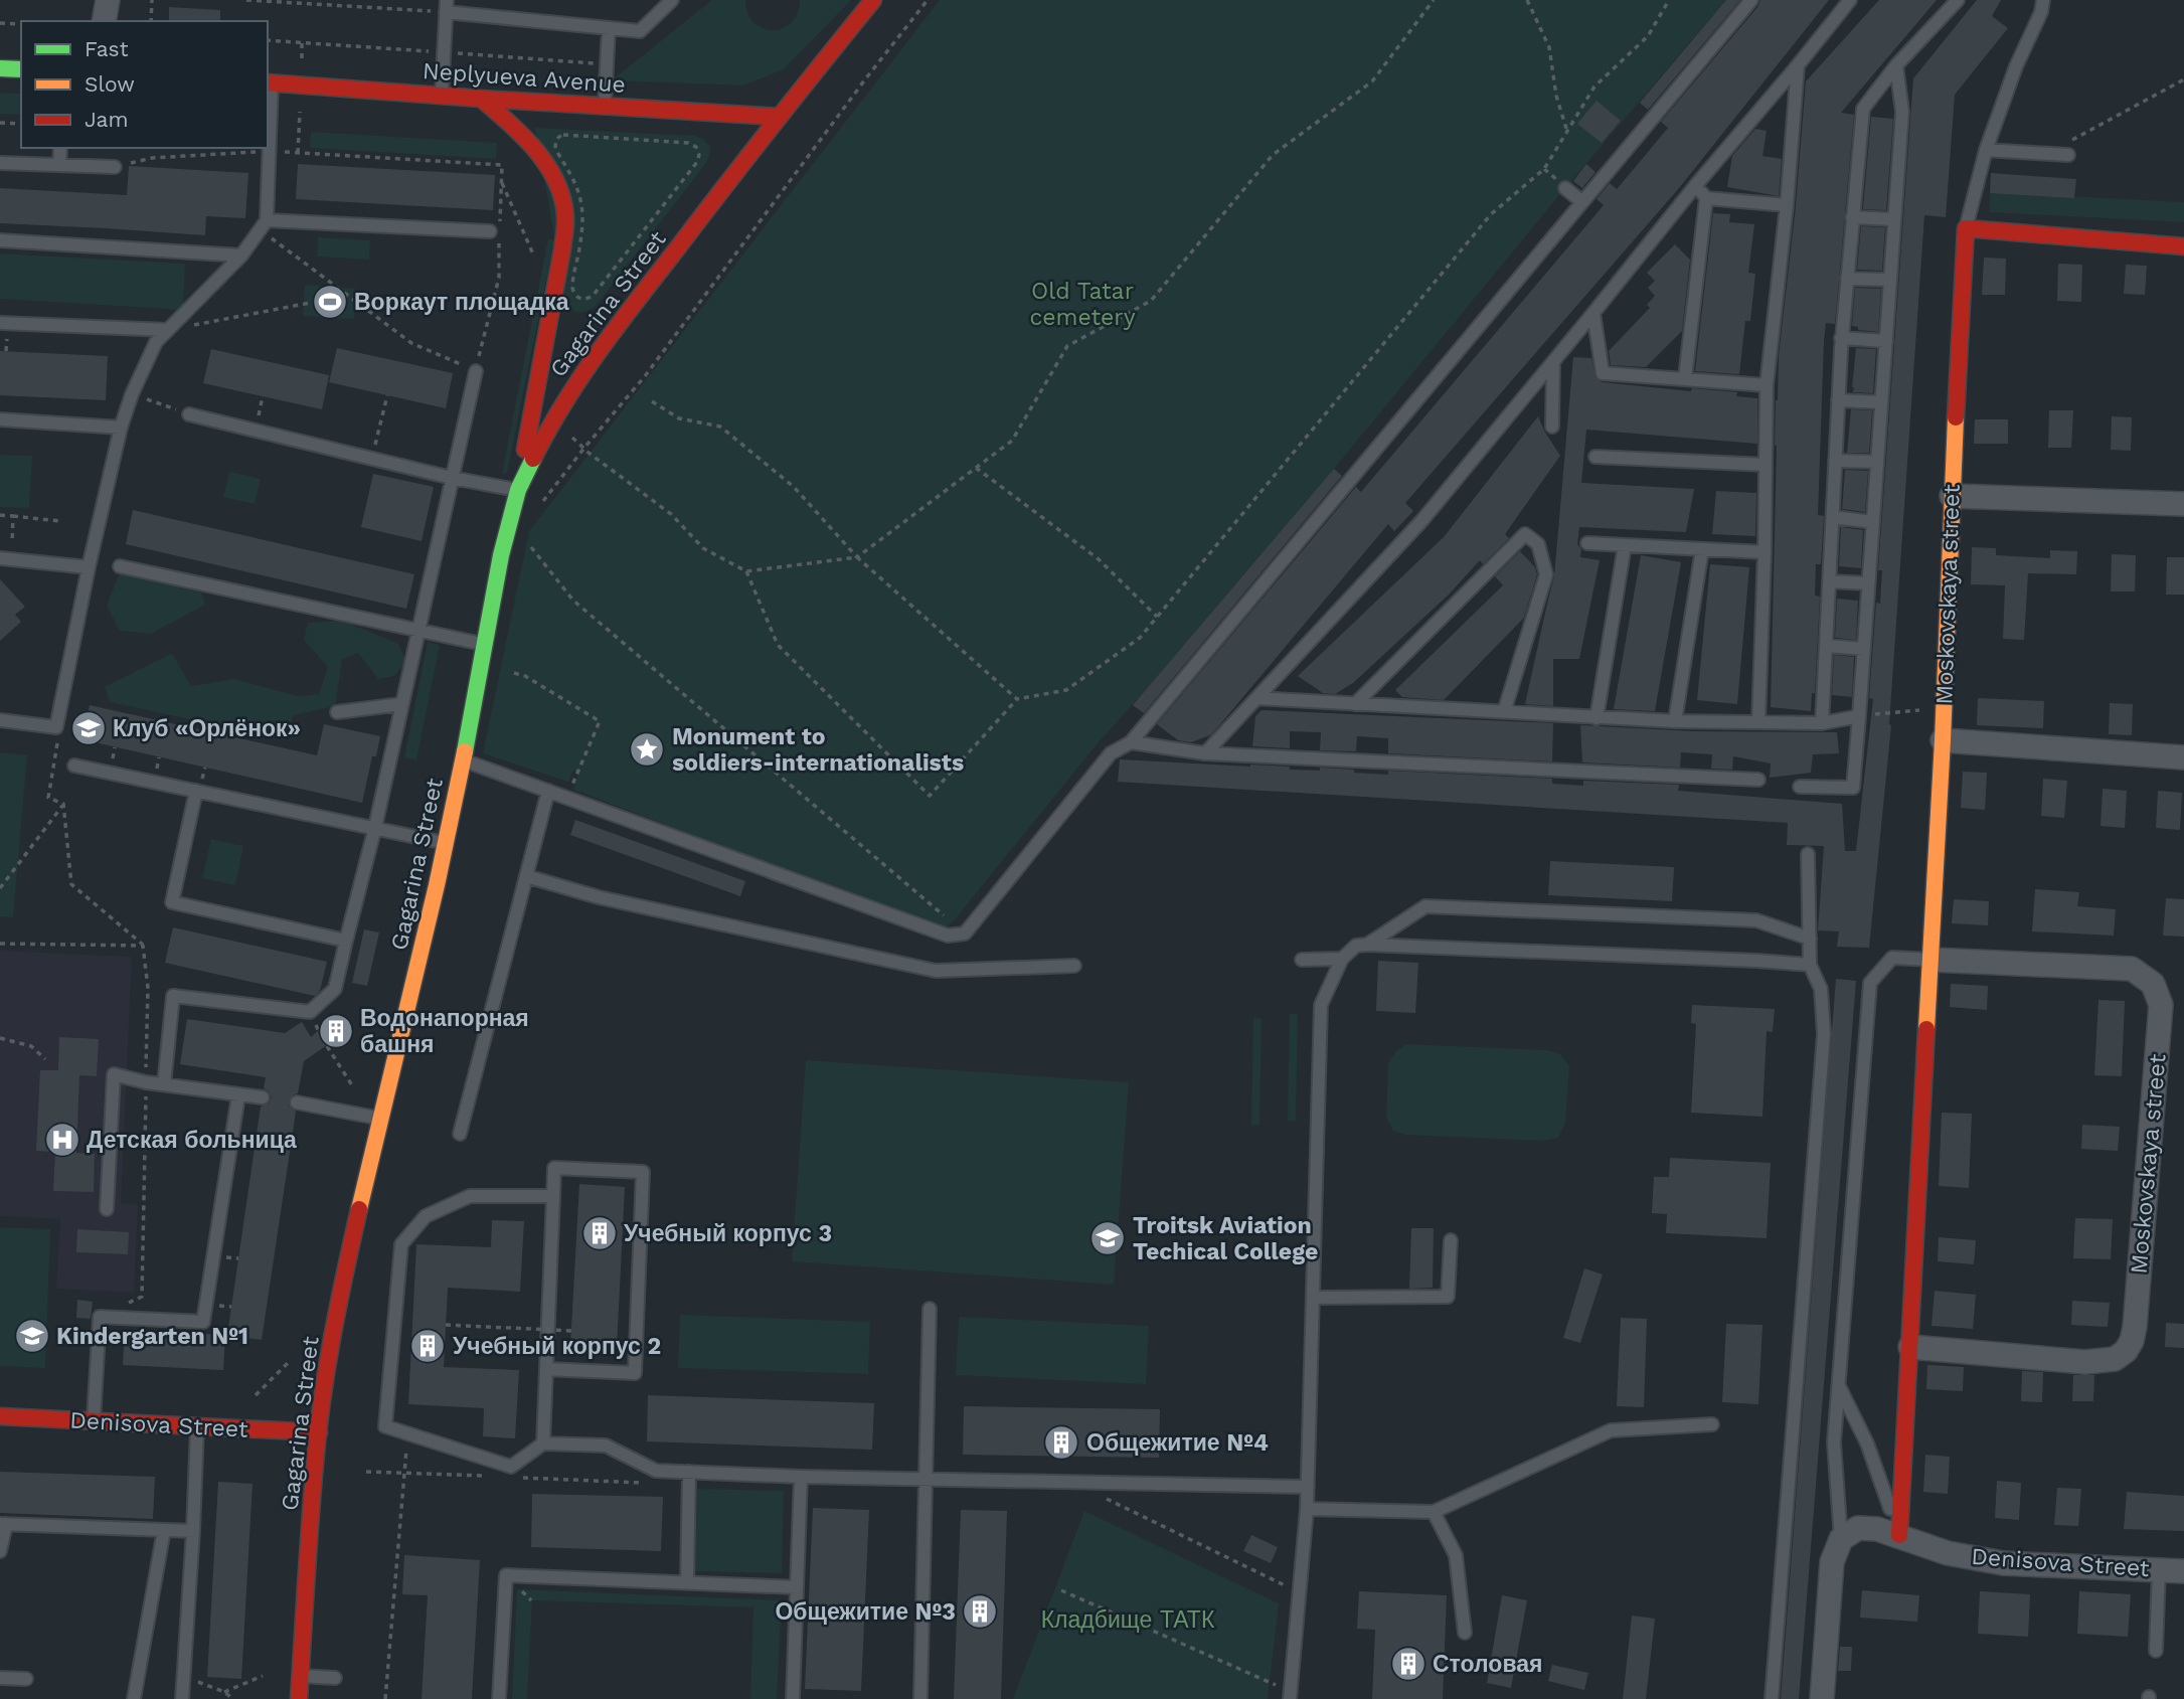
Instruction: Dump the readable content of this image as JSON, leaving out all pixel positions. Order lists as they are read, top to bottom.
{
  "streets": {
    "street": [
      "Neplyueva Avenue",
      "Gagarina Street",
      "Moskovskaya street",
      "Denisova Street"
    ]
  },
  "crossings": [
    ["Neplyueva Avenue", "Gagarina Street"],
    ["Gagarina Street", "Denisova Street"],
    ["Moskovskaya street", "Denisova Street"]
  ],
  "parks": ["Old Tatar cemetery", "Кладбище ТАТК"],
  "places": {
    "sports": ["Воркаут площадка"],
    "school or university": ["Клуб «Орлёнок»", "Troitsk Aviation Techical College", "Kindergarten №1"],
    "place": ["Monument to soldiers-internationalists"],
    "building": [
      "Водонапорная башня",
      "Учебный корпус 3",
      "Учебный корпус 2",
      "Общежитие №4",
      "Общежитие №3",
      "Столовая"
    ],
    "hospital": ["Детская больница"]
  },
  "legend": ["Fast", "Slow", "Jam"]
}
